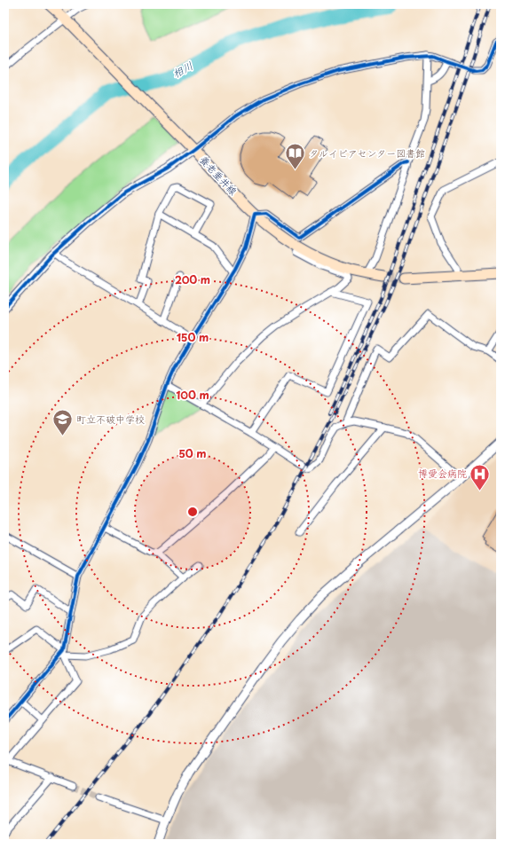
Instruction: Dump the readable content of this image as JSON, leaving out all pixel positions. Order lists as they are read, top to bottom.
{
  "streets": {
    "main road": ["養老垂井線"]
  },
  "water": ["相川"],
  "places": {
    "library": ["タルイピアセンター図書館"],
    "school or university": ["町立不破中学校"],
    "hospital": ["博愛会病院"]
  },
  "rings": [
    "200 m",
    "150 m",
    "100 m",
    "50 m"
  ]
}
